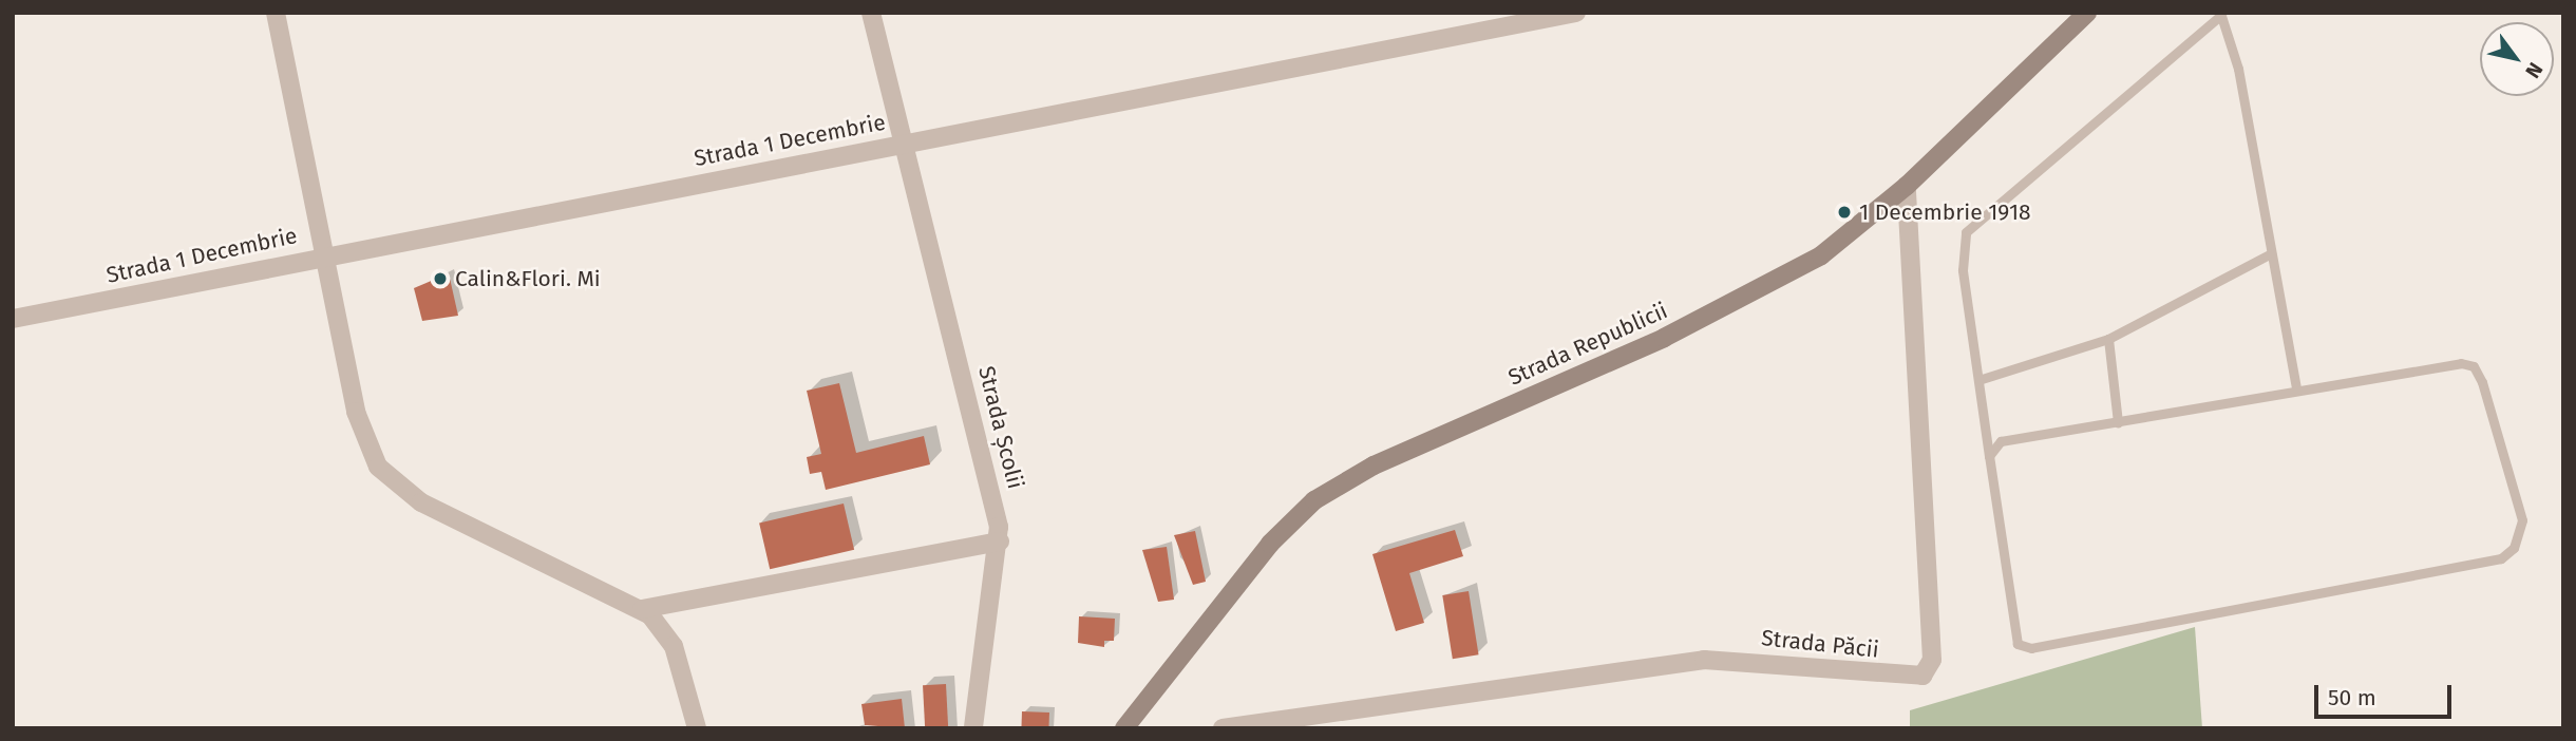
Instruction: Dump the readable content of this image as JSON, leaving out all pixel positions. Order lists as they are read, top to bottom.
{
  "streets": {
    "main road": ["Strada Republicii"],
    "street": ["Strada 1 Decembrie", "Strada Școlii", "Strada Păcii"]
  },
  "crossings": [
    ["Strada 1 Decembrie", "Strada Școlii"],
    ["Strada Republicii", "Strada Păcii"]
  ],
  "places": ["1 Decembrie 1918", "Calin&Flori. Mi"],
  "scale_bar": "50 m",
  "north": "bottom right"
}
